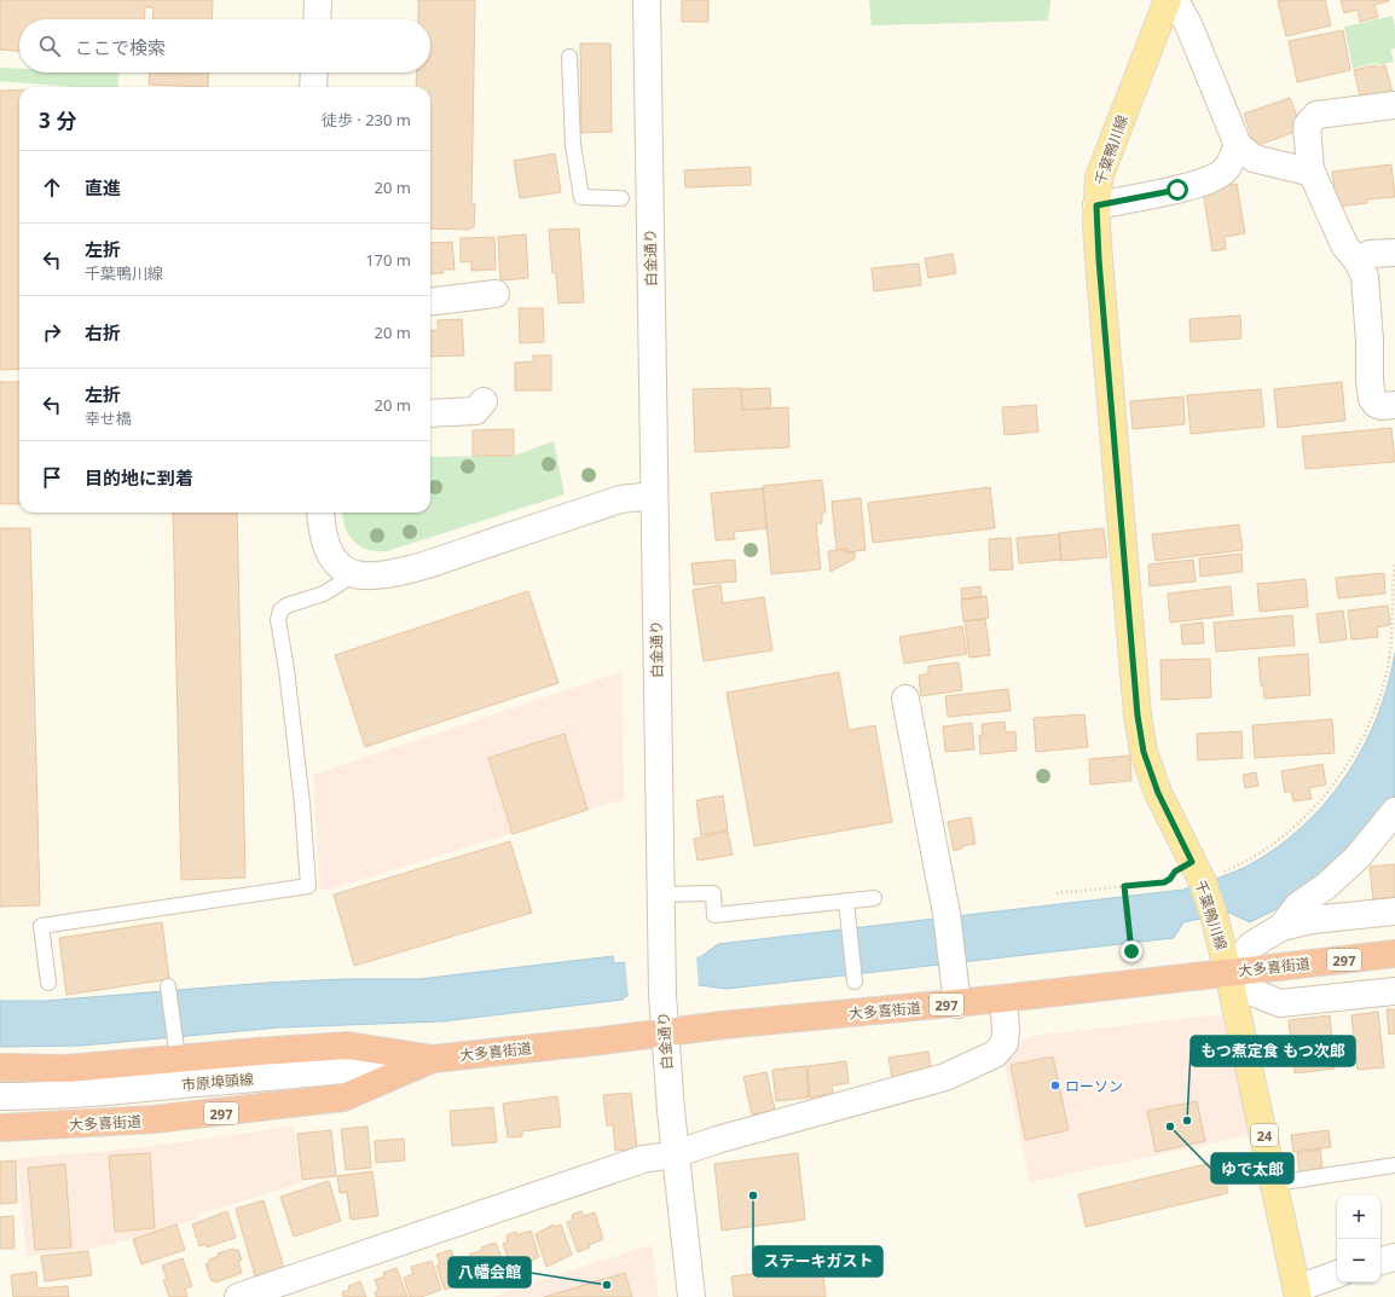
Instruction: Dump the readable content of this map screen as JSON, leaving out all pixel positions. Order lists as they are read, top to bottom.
{
  "streets": {
    "highway": ["297", "大多喜街道"],
    "main road": ["千葉鴨川線", "24"],
    "street": ["白金通り", "市原埠頭線"]
  },
  "crossings": [
    ["千葉鴨川線", "大多喜街道"],
    ["白金通り", "大多喜街道"],
    ["大多喜街道", "市原埠頭線"]
  ],
  "places": [
    "ローソン",
    "もつ煮定食 もつ次郎",
    "ゆで太郎",
    "ステーキガスト",
    "八幡会館"
  ],
  "page": {
    "search": "ここで検索",
    "heading": ["3 分", "徒歩 · 230 m"],
    "list": [
      ["直進", "20 m"],
      ["左折", "千葉鴨川線", "170 m"],
      ["右折", "20 m"],
      ["左折", "幸せ橋", "20 m"],
      "目的地に到着"
    ],
    "map_buttons": ["+", "−"]
  }
}
